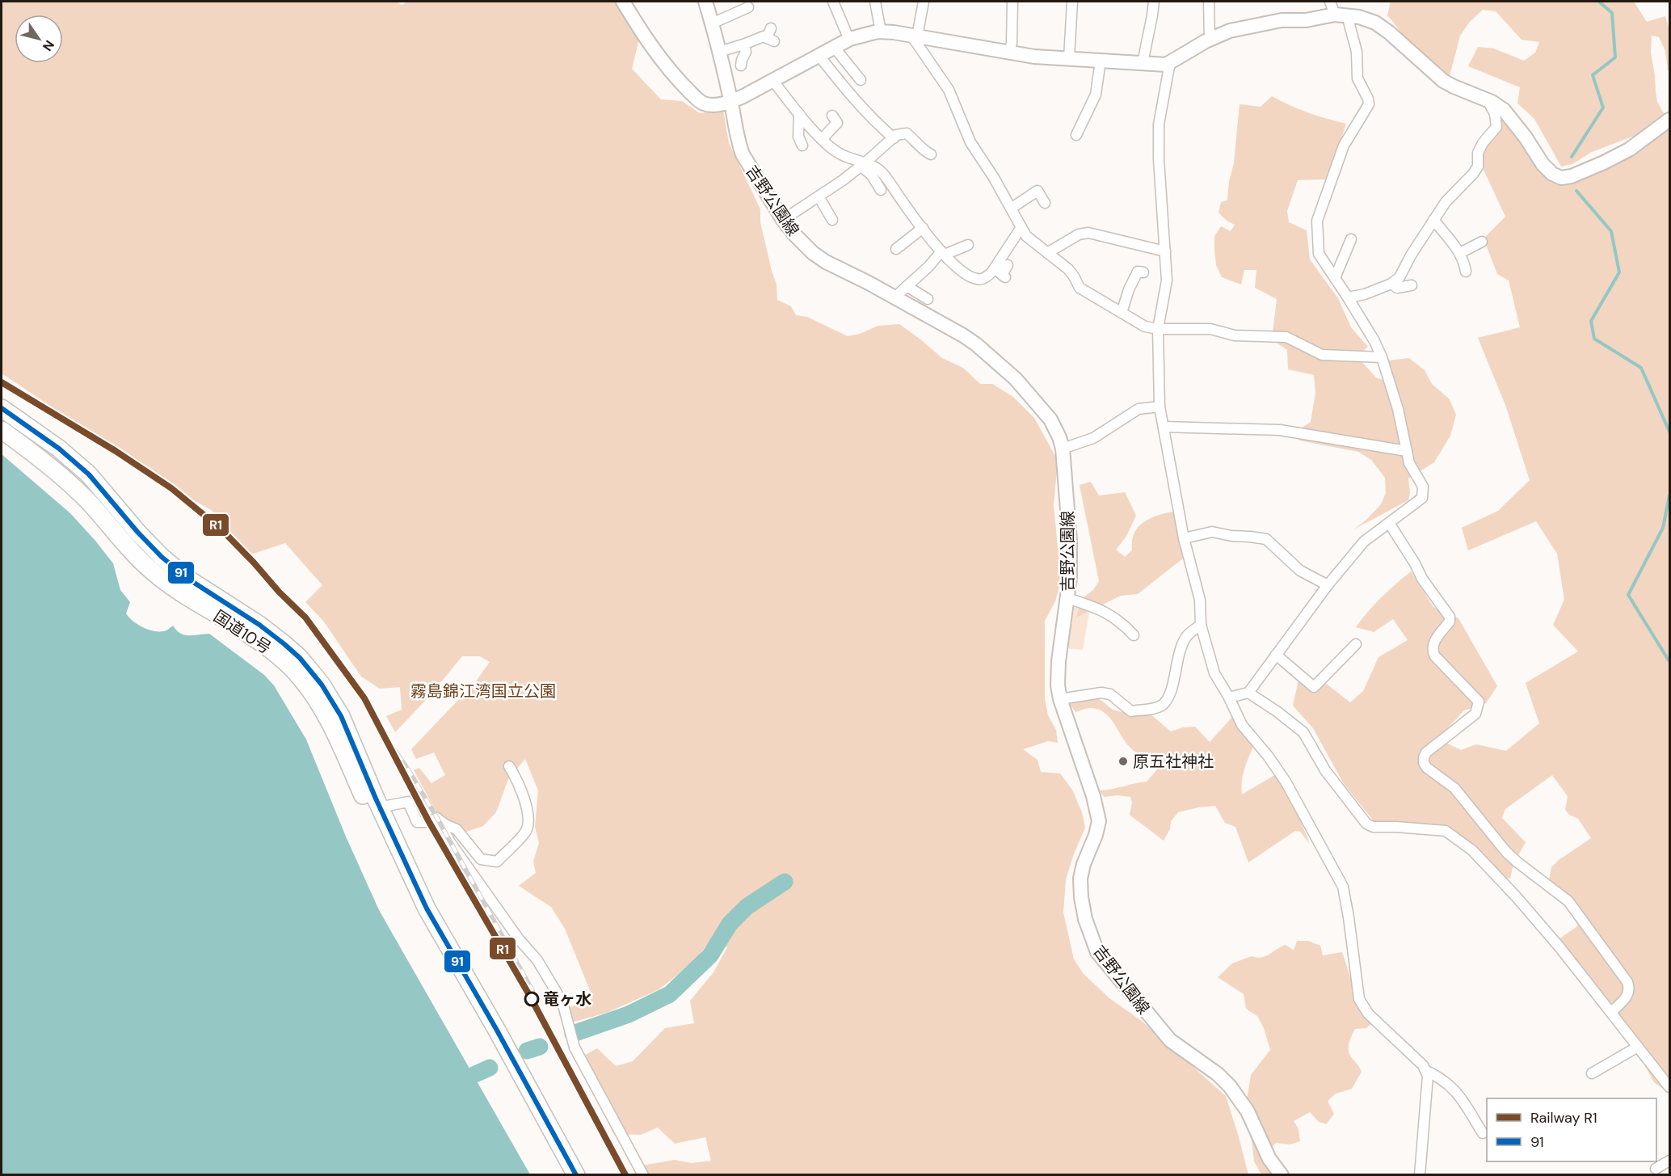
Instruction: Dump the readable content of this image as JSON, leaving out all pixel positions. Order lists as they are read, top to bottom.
{
  "streets": {
    "highway": ["国道10号"],
    "main road": ["吉野公園線"]
  },
  "parks": ["霧島錦江湾国立公園"],
  "places": ["原五社神社", "竜ヶ水"],
  "lines": ["rail line R1", "transit line 91"],
  "legend": ["Railway R1", "91"],
  "north": "bottom right"
}
